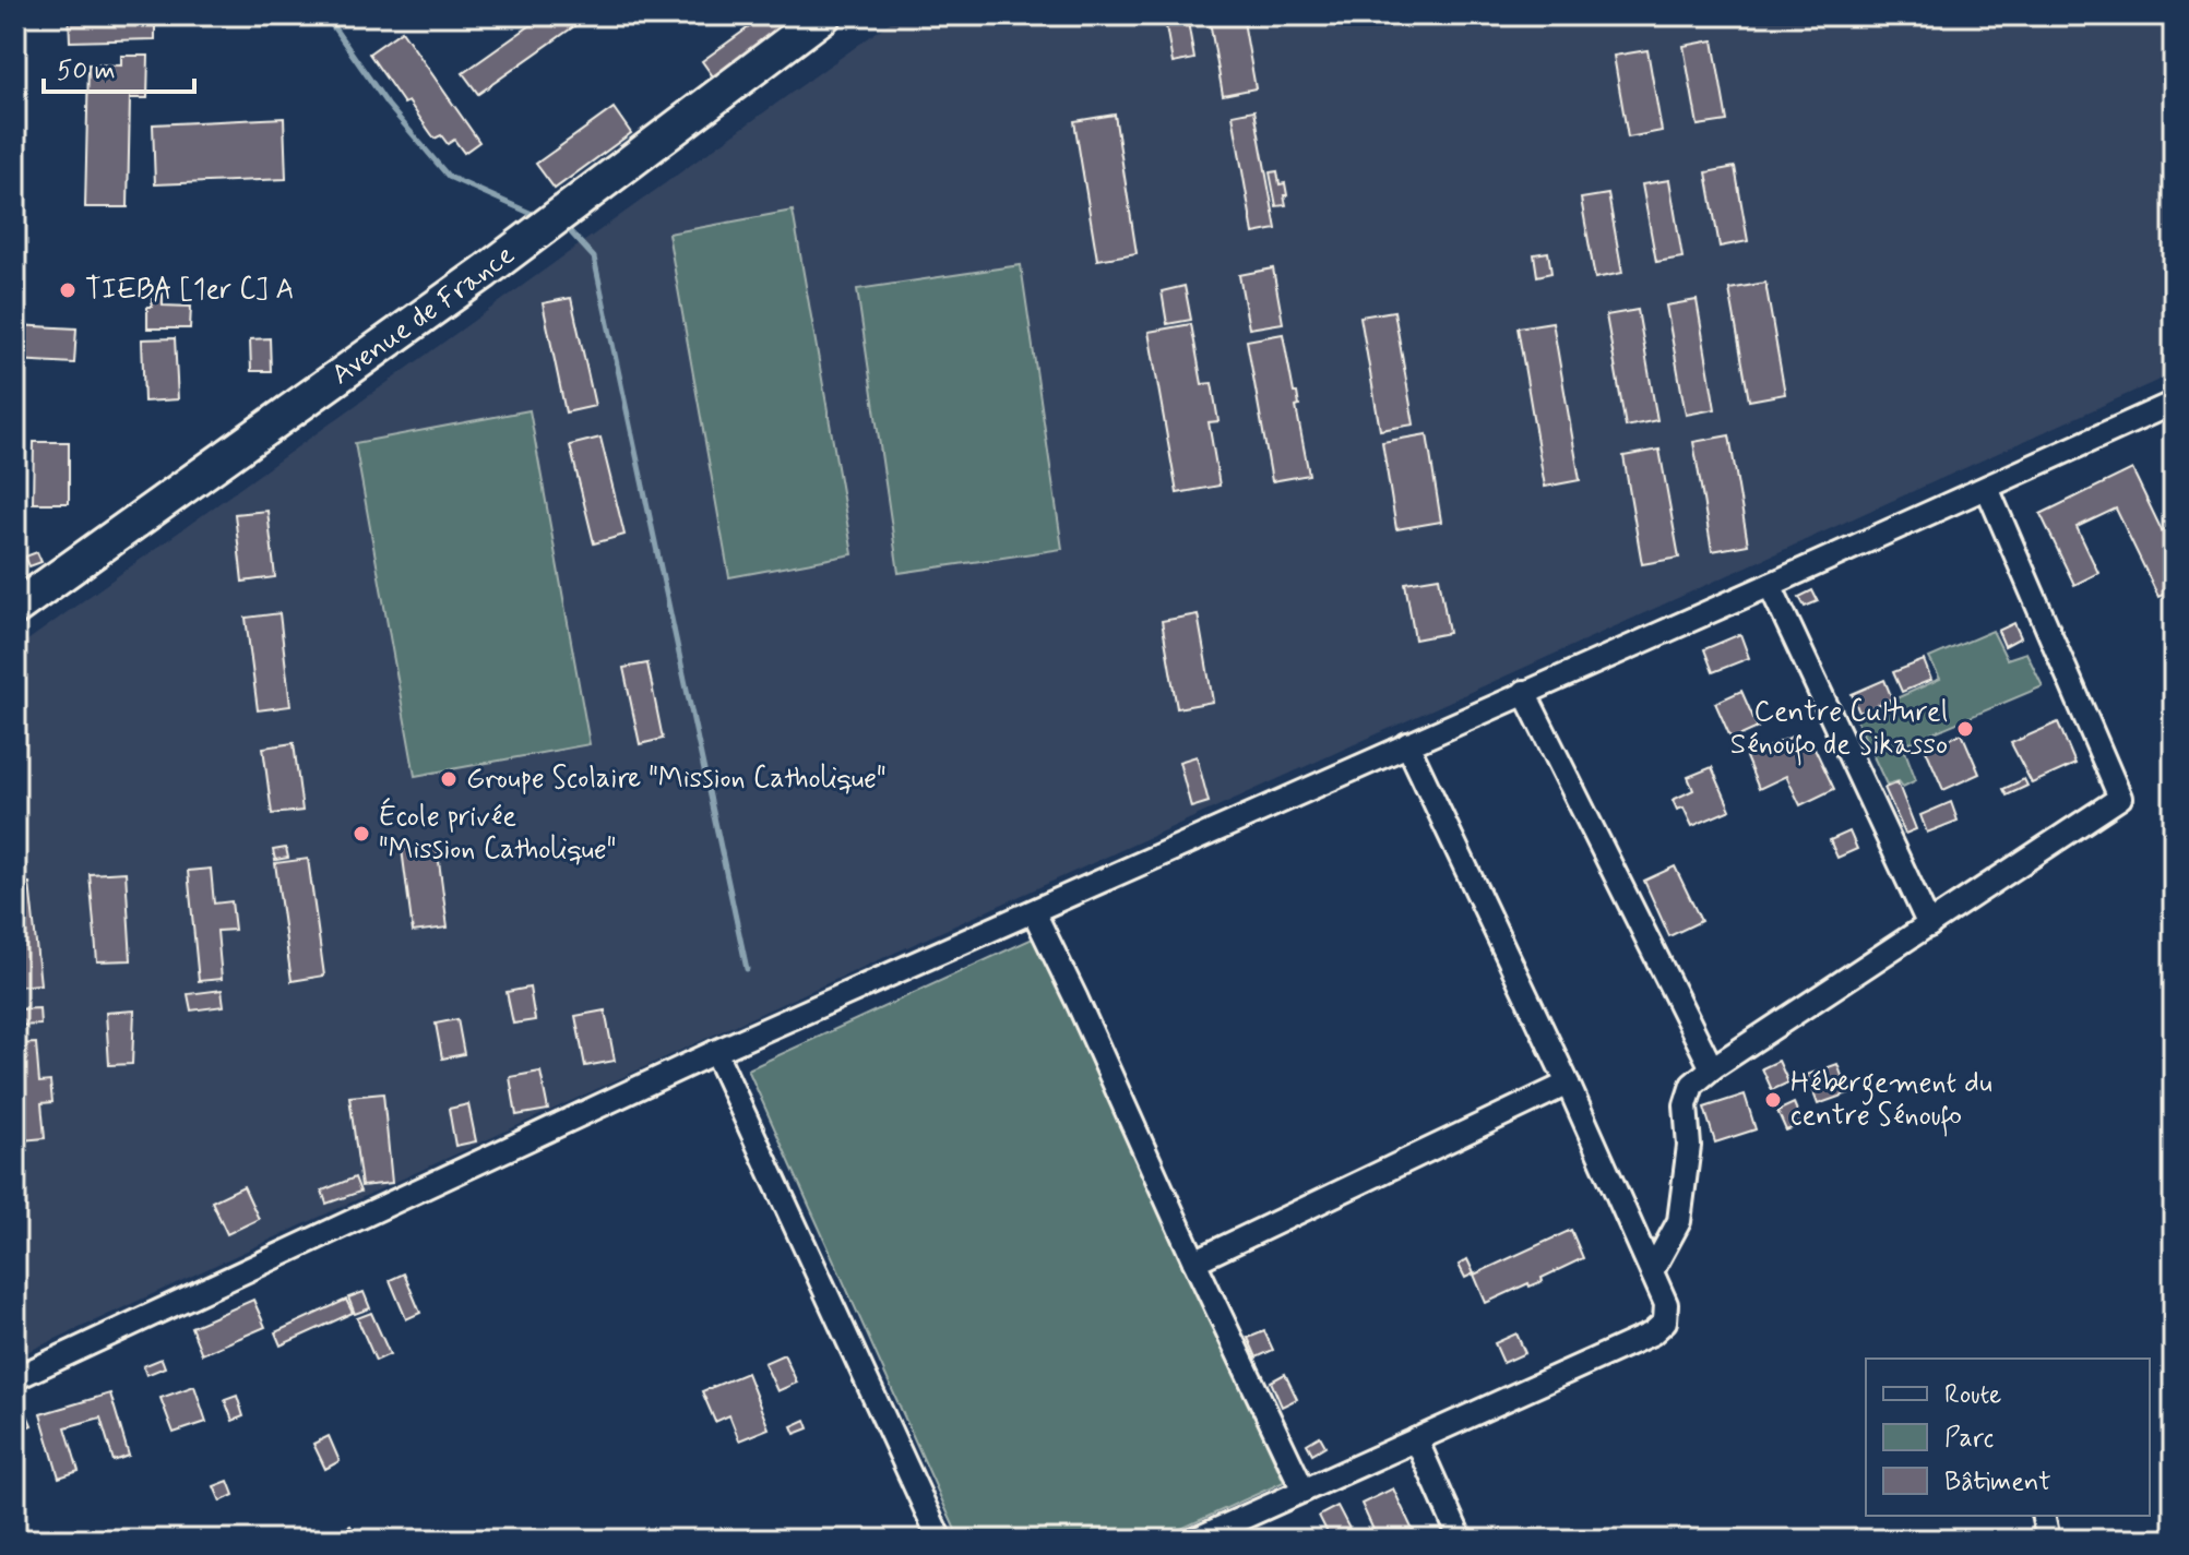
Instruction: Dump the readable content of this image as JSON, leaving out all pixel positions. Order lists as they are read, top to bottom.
{
  "streets": {
    "main road": ["Avenue de France"]
  },
  "places": [
    "TIEBA [1er C] A",
    "Centre Culturel Sénoufo de Sikasso",
    "Groupe Scolaire \"Mission Catholique\"",
    "École privée \"Mission Catholique\"",
    "Hébergement du centre Sénoufo"
  ],
  "legend": ["Route", "Parc", "Bâtiment"],
  "scale_bar": "50 m"
}
